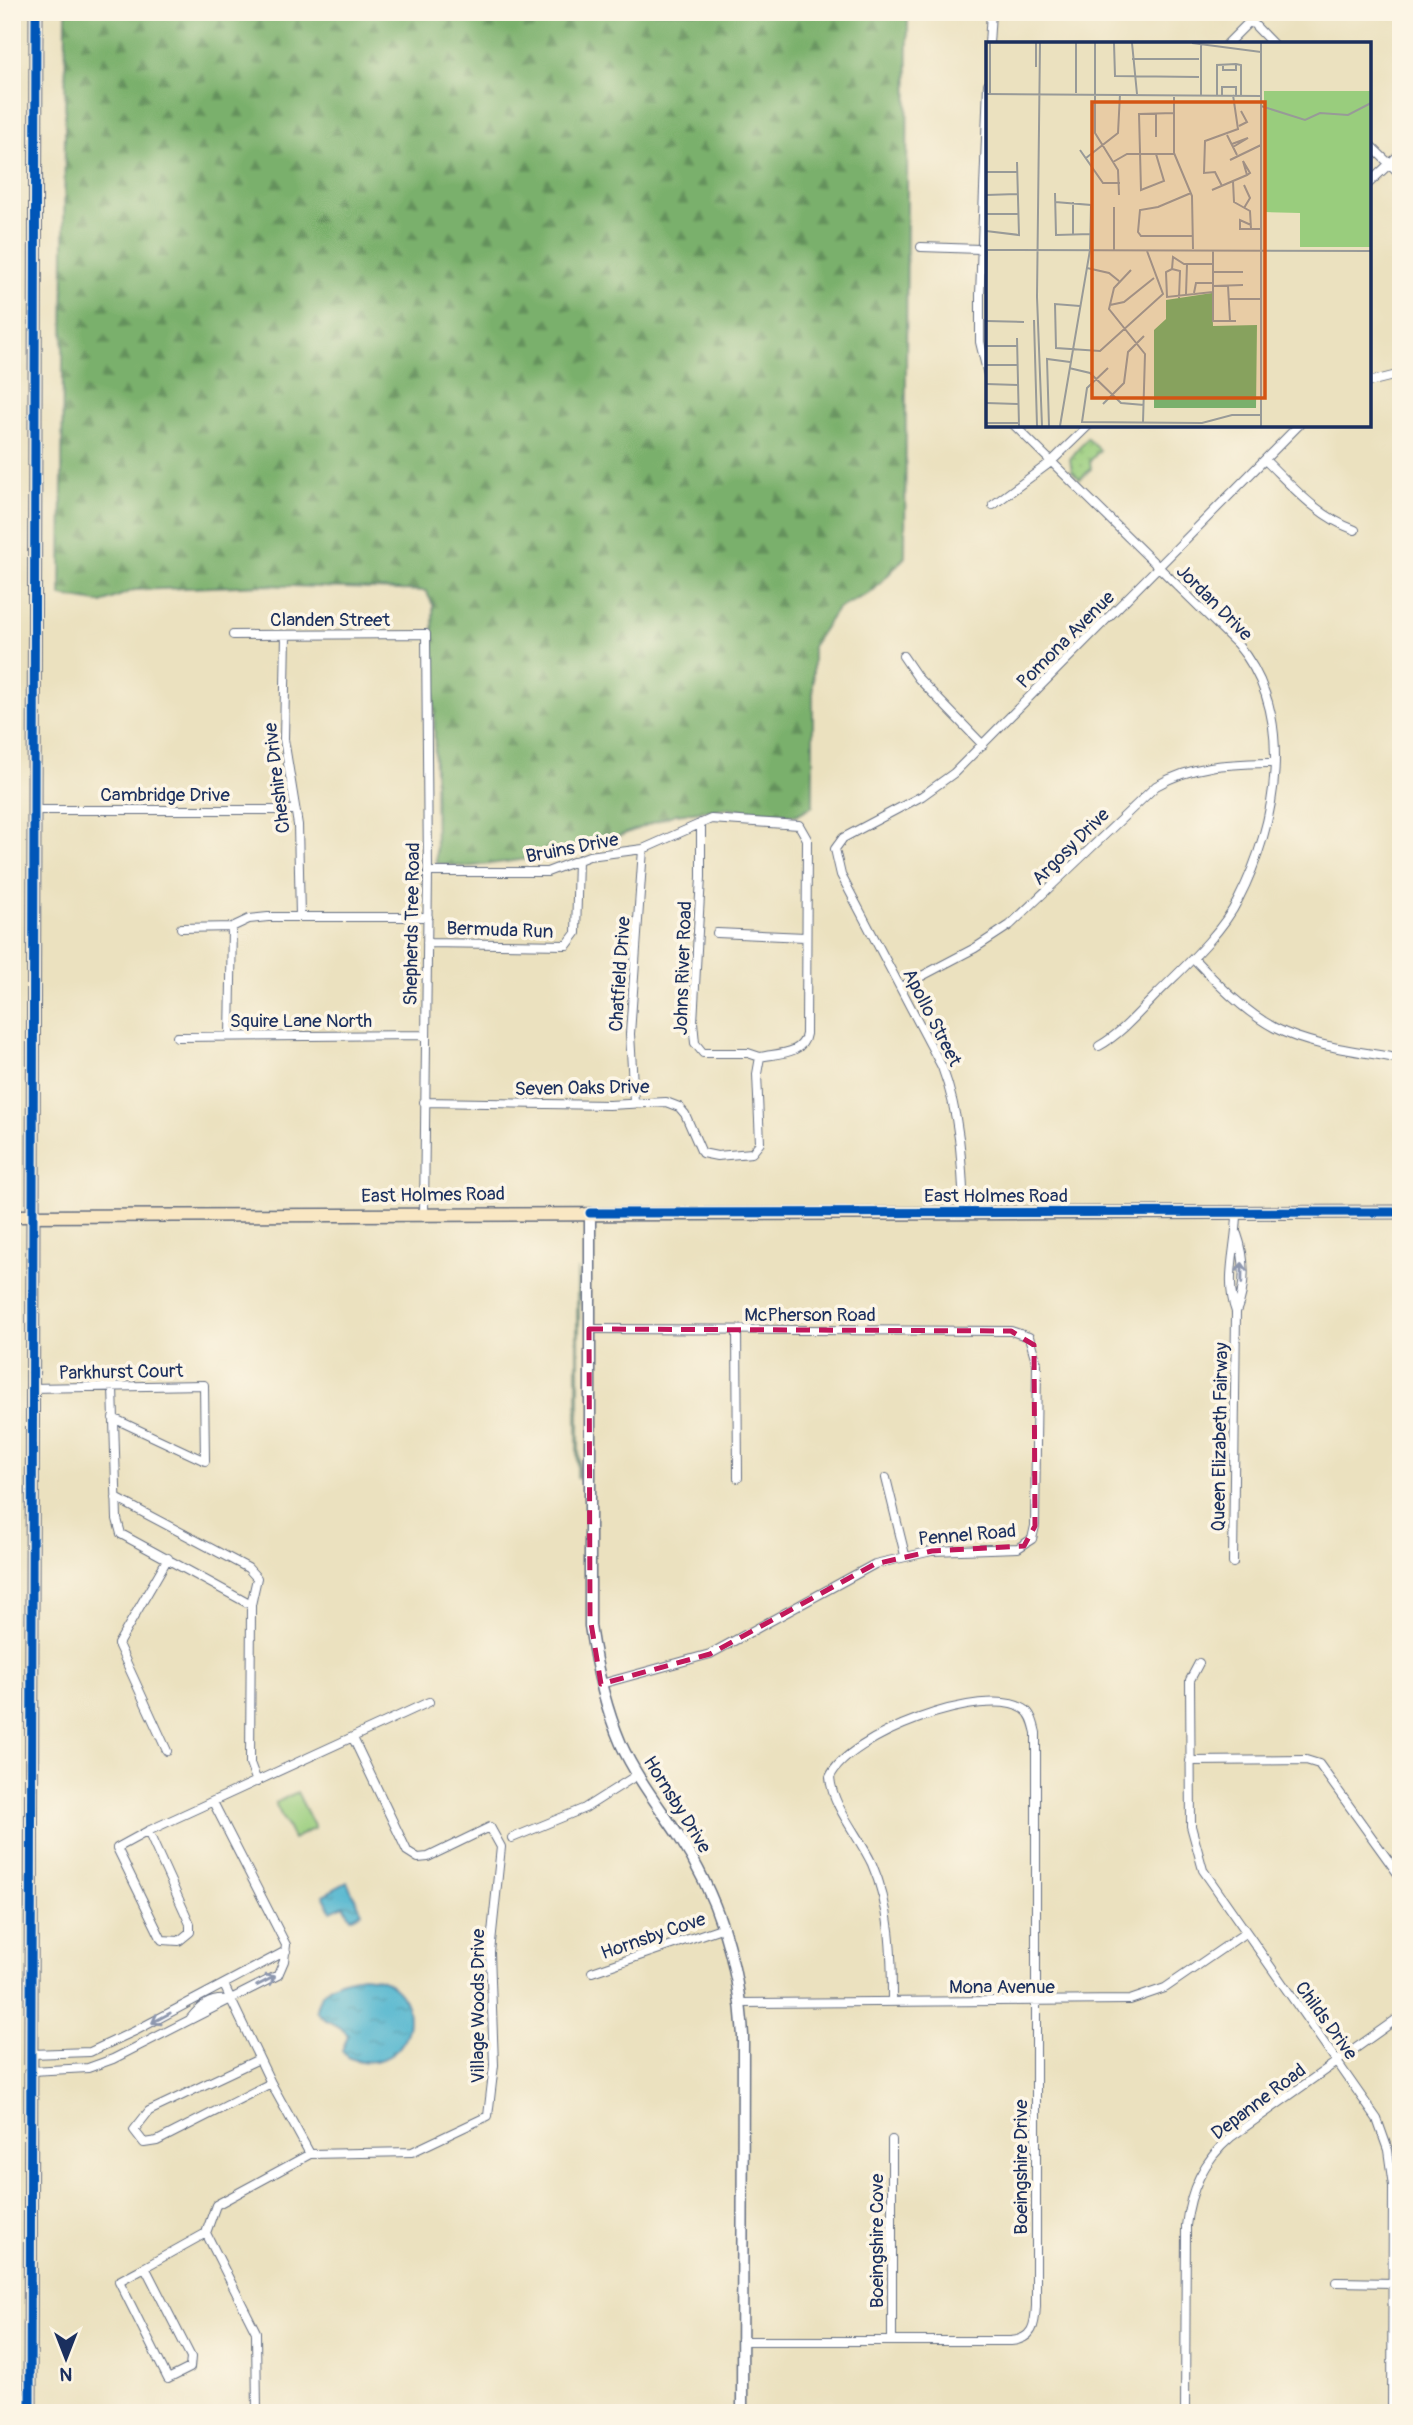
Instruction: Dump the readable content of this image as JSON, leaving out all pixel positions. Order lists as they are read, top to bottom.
{
  "streets": {
    "main road": ["East Holmes Road"],
    "street": [
      "Jordan Drive",
      "Clanden Street",
      "Pomona Avenue",
      "Cheshire Drive",
      "Cambridge Drive",
      "Argosy Drive",
      "Bruins Drive",
      "Shepherds Tree Road",
      "Bermuda Run",
      "Johns River Road",
      "Chatfield Drive",
      "Apollo Street",
      "Squire Lane North",
      "Seven Oaks Drive",
      "McPherson Road",
      "Parkhurst Court",
      "Queen Elizabeth Fairway",
      "Pennel Road",
      "Hornsby Drive",
      "Hornsby Cove",
      "Mona Avenue",
      "Village Woods Drive",
      "Childs Drive",
      "Depanne Road",
      "Boeingshire Drive",
      "Boeingshire Cove"
    ]
  },
  "crossings": [
    ["Jordan Drive", "Pomona Avenue"],
    ["Jordan Drive", "Argosy Drive"],
    ["Clanden Street", "Cheshire Drive"],
    ["Clanden Street", "Shepherds Tree Road"],
    ["Pomona Avenue", "Apollo Street"],
    ["Cheshire Drive", "Cambridge Drive"],
    ["Argosy Drive", "Apollo Street"],
    ["Bruins Drive", "Shepherds Tree Road"],
    ["Bruins Drive", "Bermuda Run"],
    ["Bruins Drive", "Johns River Road"],
    ["Bruins Drive", "Chatfield Drive"],
    ["Shepherds Tree Road", "Bermuda Run"],
    ["Shepherds Tree Road", "Squire Lane North"],
    ["Shepherds Tree Road", "Seven Oaks Drive"],
    ["Shepherds Tree Road", "East Holmes Road"],
    ["Johns River Road", "Seven Oaks Drive"],
    ["Chatfield Drive", "Seven Oaks Drive"],
    ["Apollo Street", "East Holmes Road"],
    ["East Holmes Road", "Queen Elizabeth Fairway"],
    ["East Holmes Road", "Hornsby Drive"],
    ["McPherson Road", "Pennel Road"],
    ["McPherson Road", "Hornsby Drive"],
    ["Pennel Road", "Hornsby Drive"],
    ["Hornsby Drive", "Hornsby Cove"],
    ["Hornsby Drive", "Mona Avenue"],
    ["Hornsby Drive", "Boeingshire Drive"],
    ["Mona Avenue", "Childs Drive"],
    ["Mona Avenue", "Boeingshire Drive"],
    ["Childs Drive", "Depanne Road"],
    ["Boeingshire Drive", "Boeingshire Cove"]
  ],
  "north": "bottom"
}
